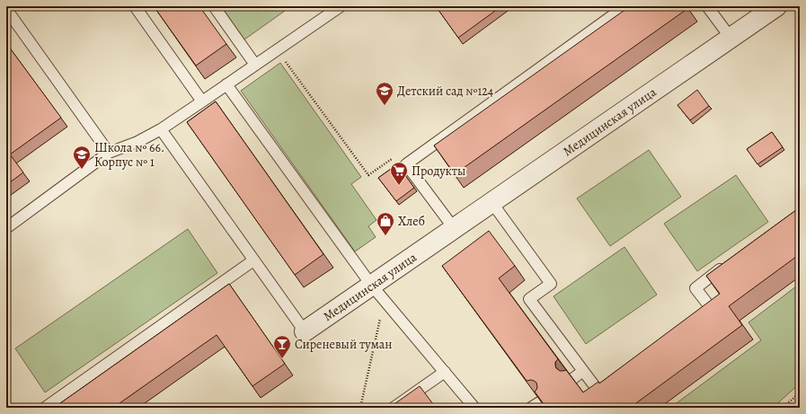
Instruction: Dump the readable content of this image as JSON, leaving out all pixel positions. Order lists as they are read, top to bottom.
{
  "streets": {
    "street": ["Медицинская улица"]
  },
  "places": {
    "school or university": ["Детский сад №124", "Школа № 66. Корпус № 1"],
    "supermarket": ["Продукты"],
    "shop": ["Хлеб"],
    "bar": ["Сиреневый туман"]
  }
}
